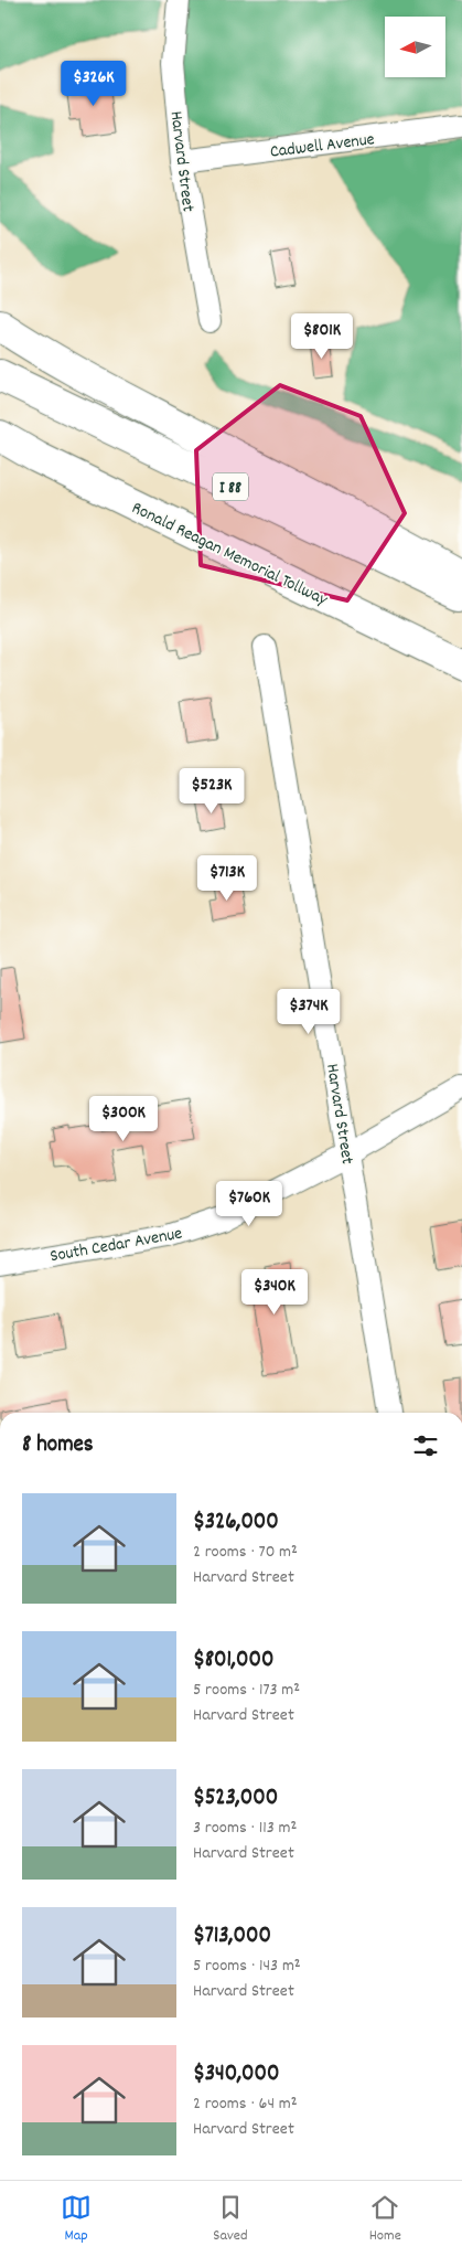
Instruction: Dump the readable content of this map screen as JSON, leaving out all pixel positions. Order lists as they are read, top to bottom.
{
  "streets": {
    "highway": ["I 88", "Ronald Reagan Memorial Tollway"],
    "street": ["Cadwell Avenue", "Harvard Street", "South Cedar Avenue"]
  },
  "crossings": [
    ["Cadwell Avenue", "Harvard Street"],
    ["Harvard Street", "South Cedar Avenue"]
  ],
  "north": "left",
  "page": {
    "price": [
      "$326K",
      "$801K",
      "$523K",
      "$713K",
      "$374K",
      "$300K",
      "$760K",
      "$340K"
    ],
    "heading": "8 homes",
    "list": [
      {
        "name": "$326,000",
        "note": "2 rooms · 70 m² · Harvard Street"
      },
      {
        "name": "$801,000",
        "note": "5 rooms · 173 m² · Harvard Street"
      },
      {
        "name": "$523,000",
        "note": "3 rooms · 113 m² · Harvard Street"
      },
      {
        "name": "$713,000",
        "note": "5 rooms · 143 m² · Harvard Street"
      },
      {
        "name": "$340,000",
        "note": "2 rooms · 64 m² · Harvard Street"
      }
    ],
    "tabs": ["Map", "Saved", "Home"]
  }
}
